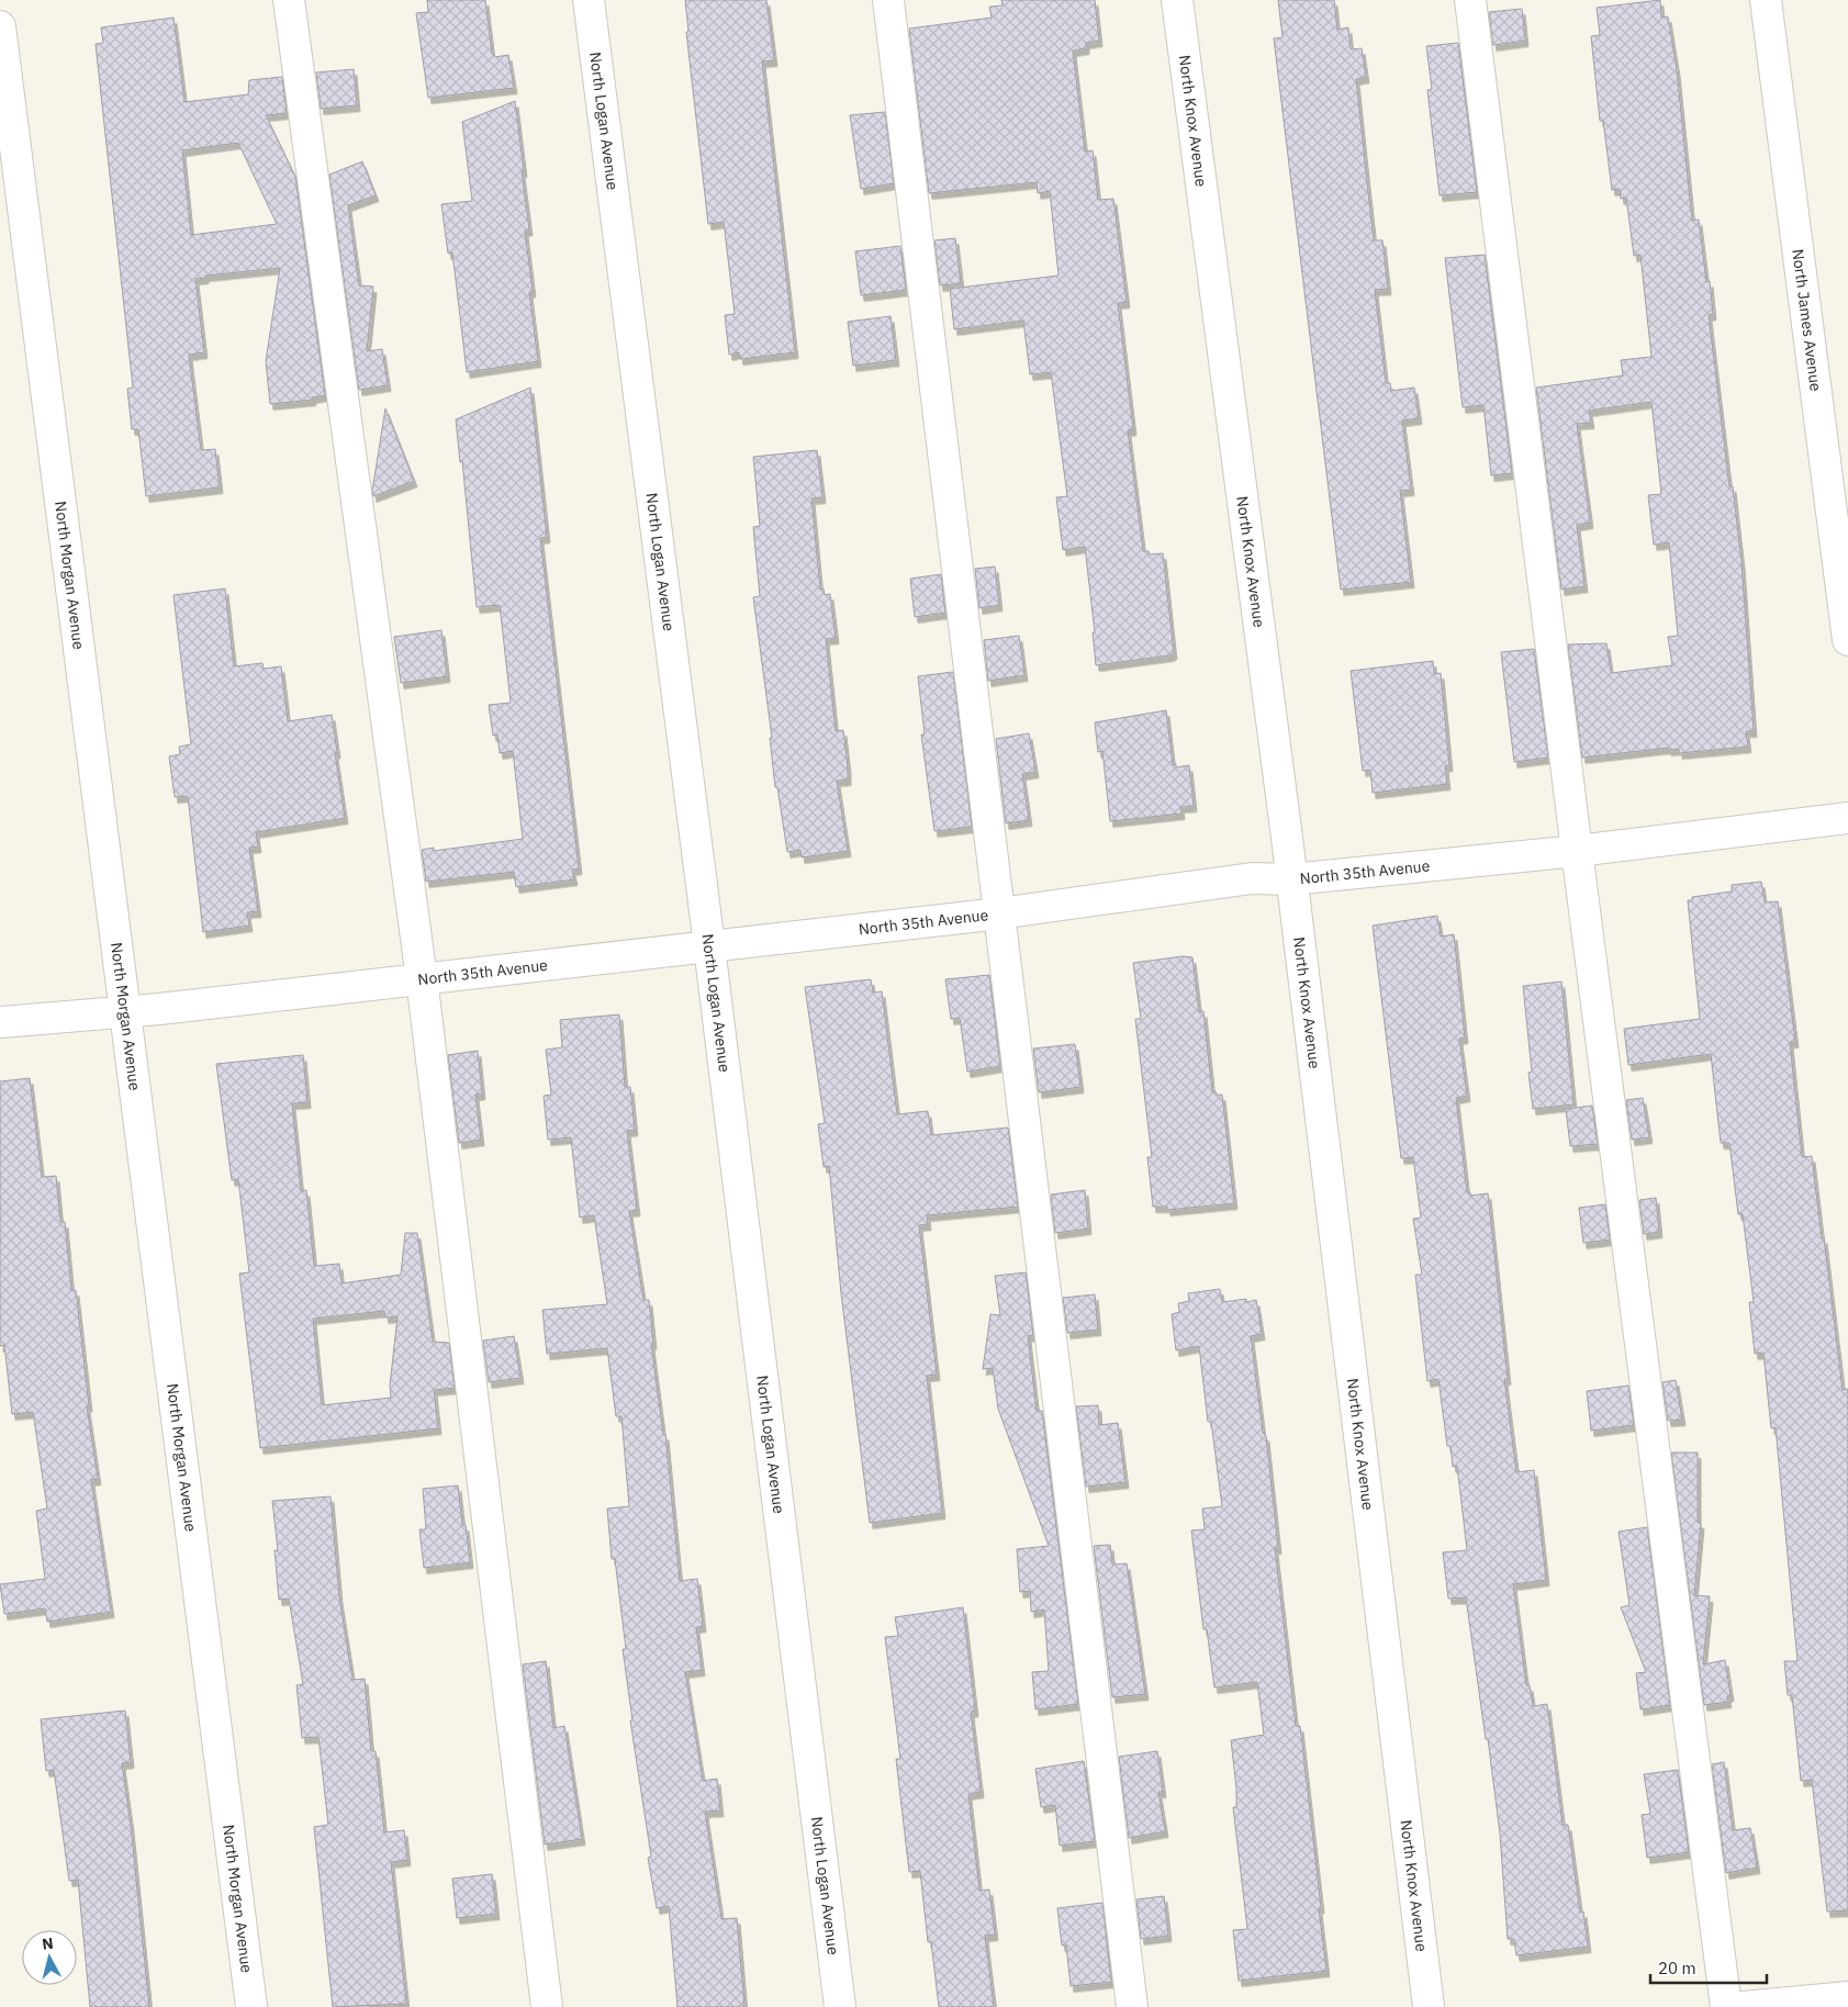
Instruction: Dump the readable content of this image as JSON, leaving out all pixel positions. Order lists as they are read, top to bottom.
{
  "streets": {
    "street": [
      "North Logan Avenue",
      "North Knox Avenue",
      "North James Avenue",
      "North Morgan Avenue",
      "North 35th Avenue"
    ]
  },
  "crossings": [
    ["North Logan Avenue", "North 35th Avenue"],
    ["North Knox Avenue", "North 35th Avenue"],
    ["North Morgan Avenue", "North 35th Avenue"]
  ],
  "scale_bar": "20 m",
  "north": "top"
}
